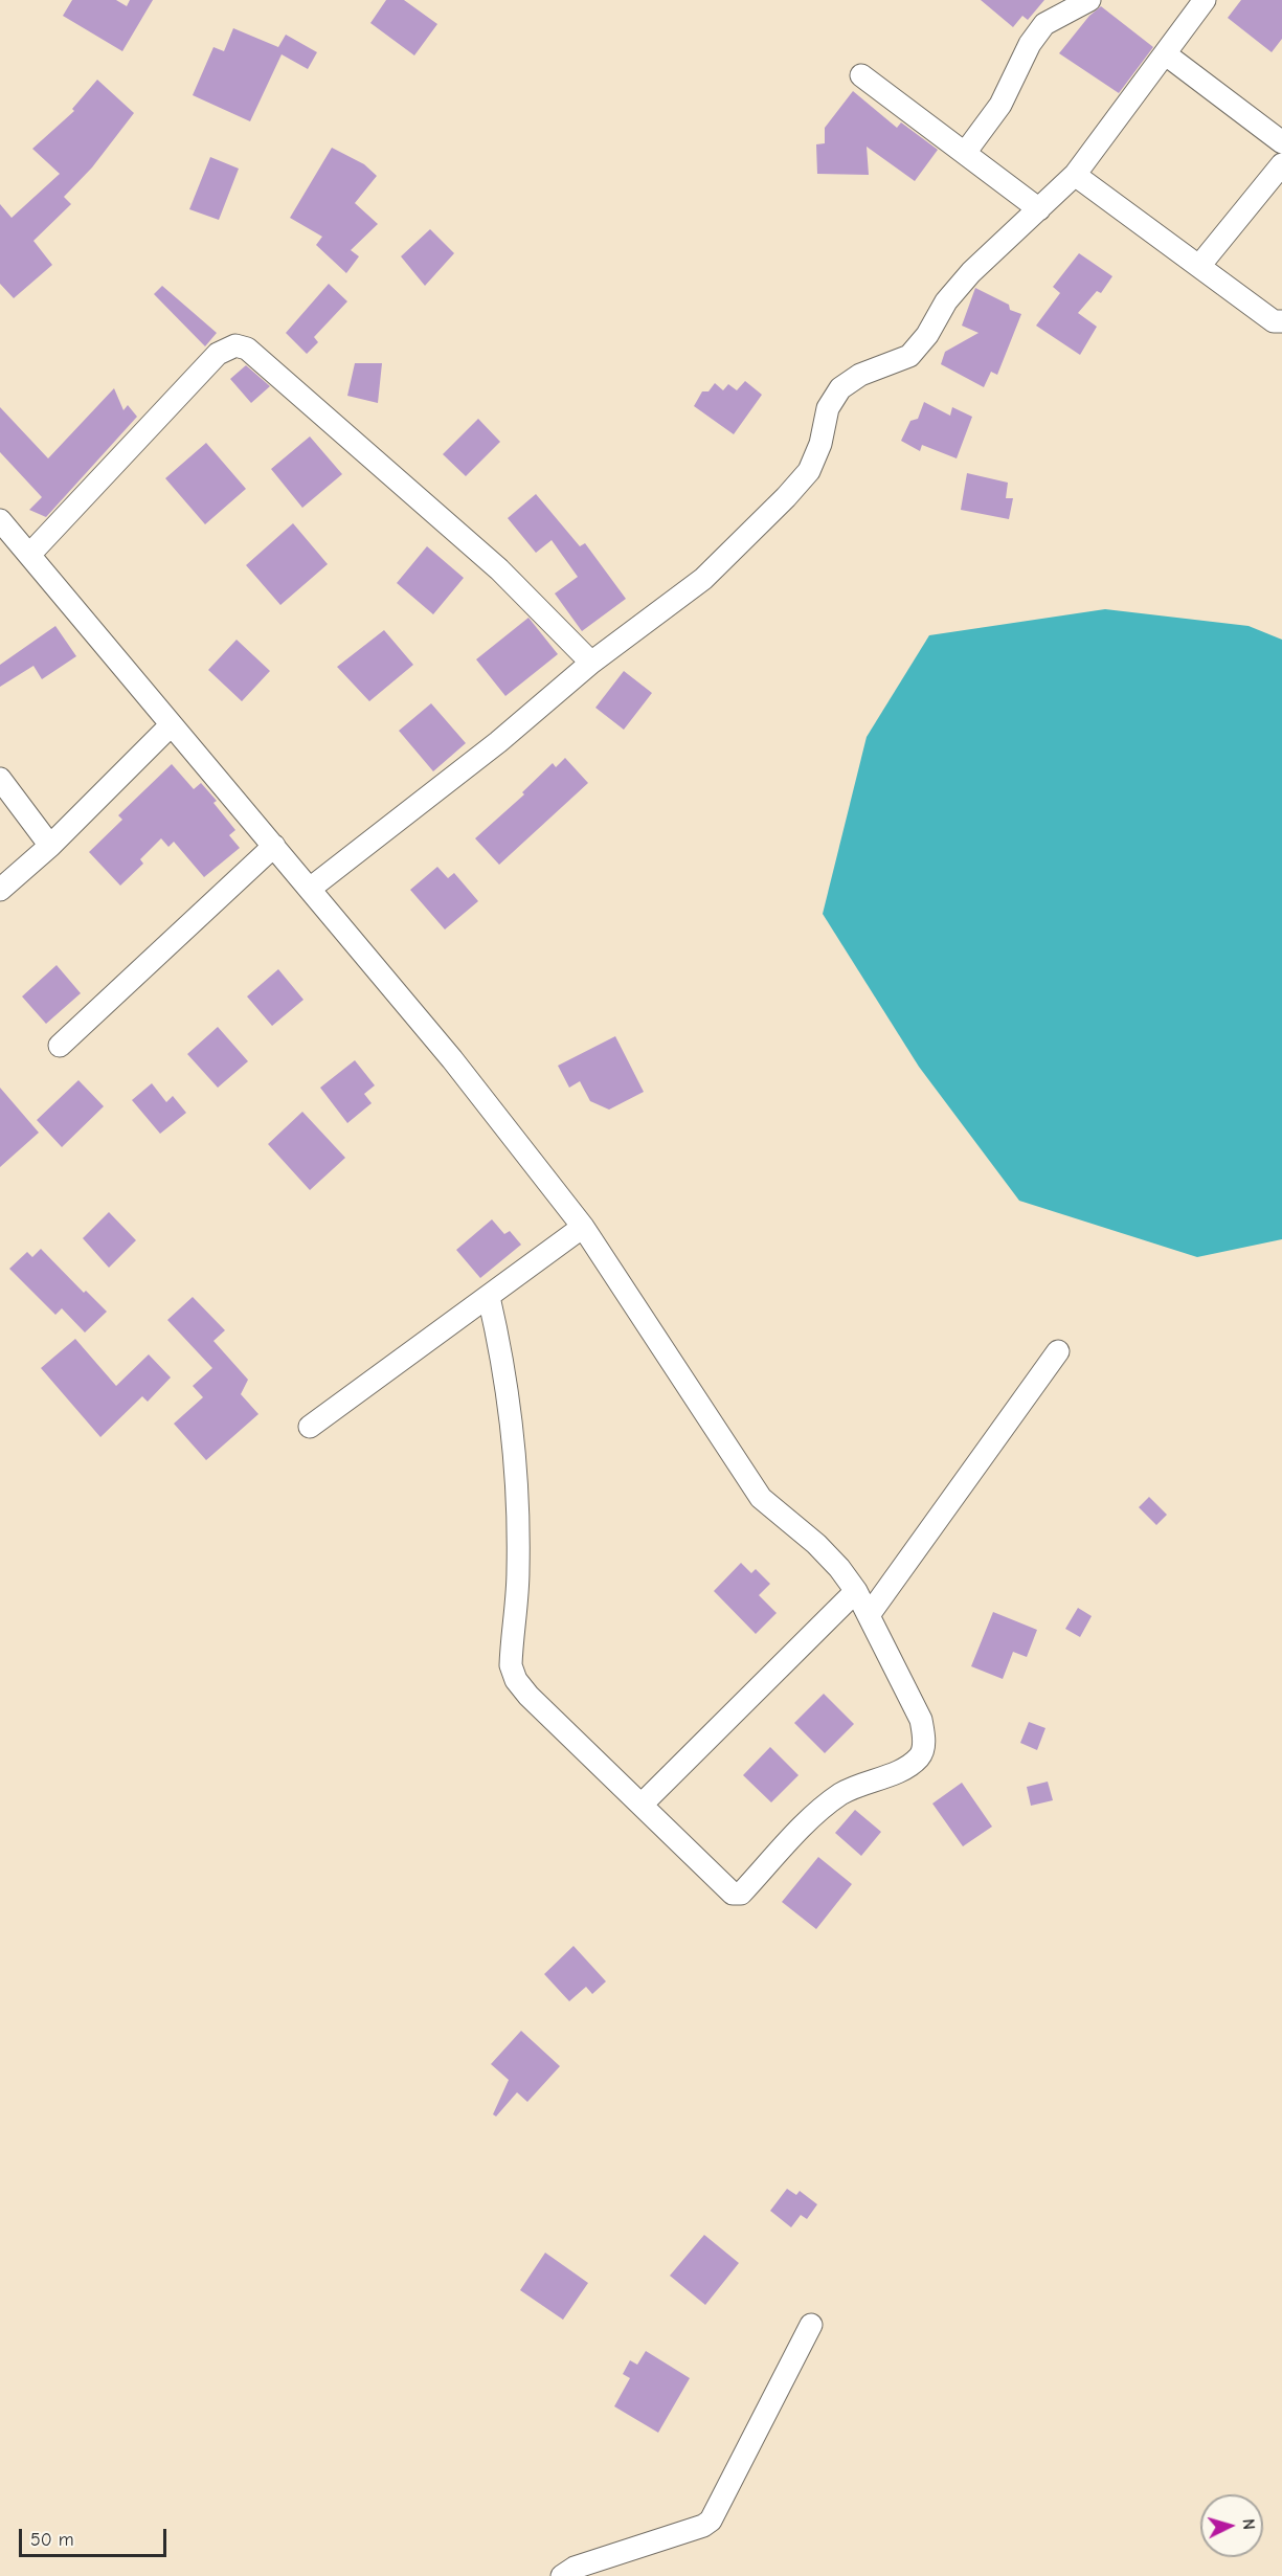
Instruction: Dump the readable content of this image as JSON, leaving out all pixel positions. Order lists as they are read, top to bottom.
{
  "scale_bar": "50 m",
  "north": "right"
}
